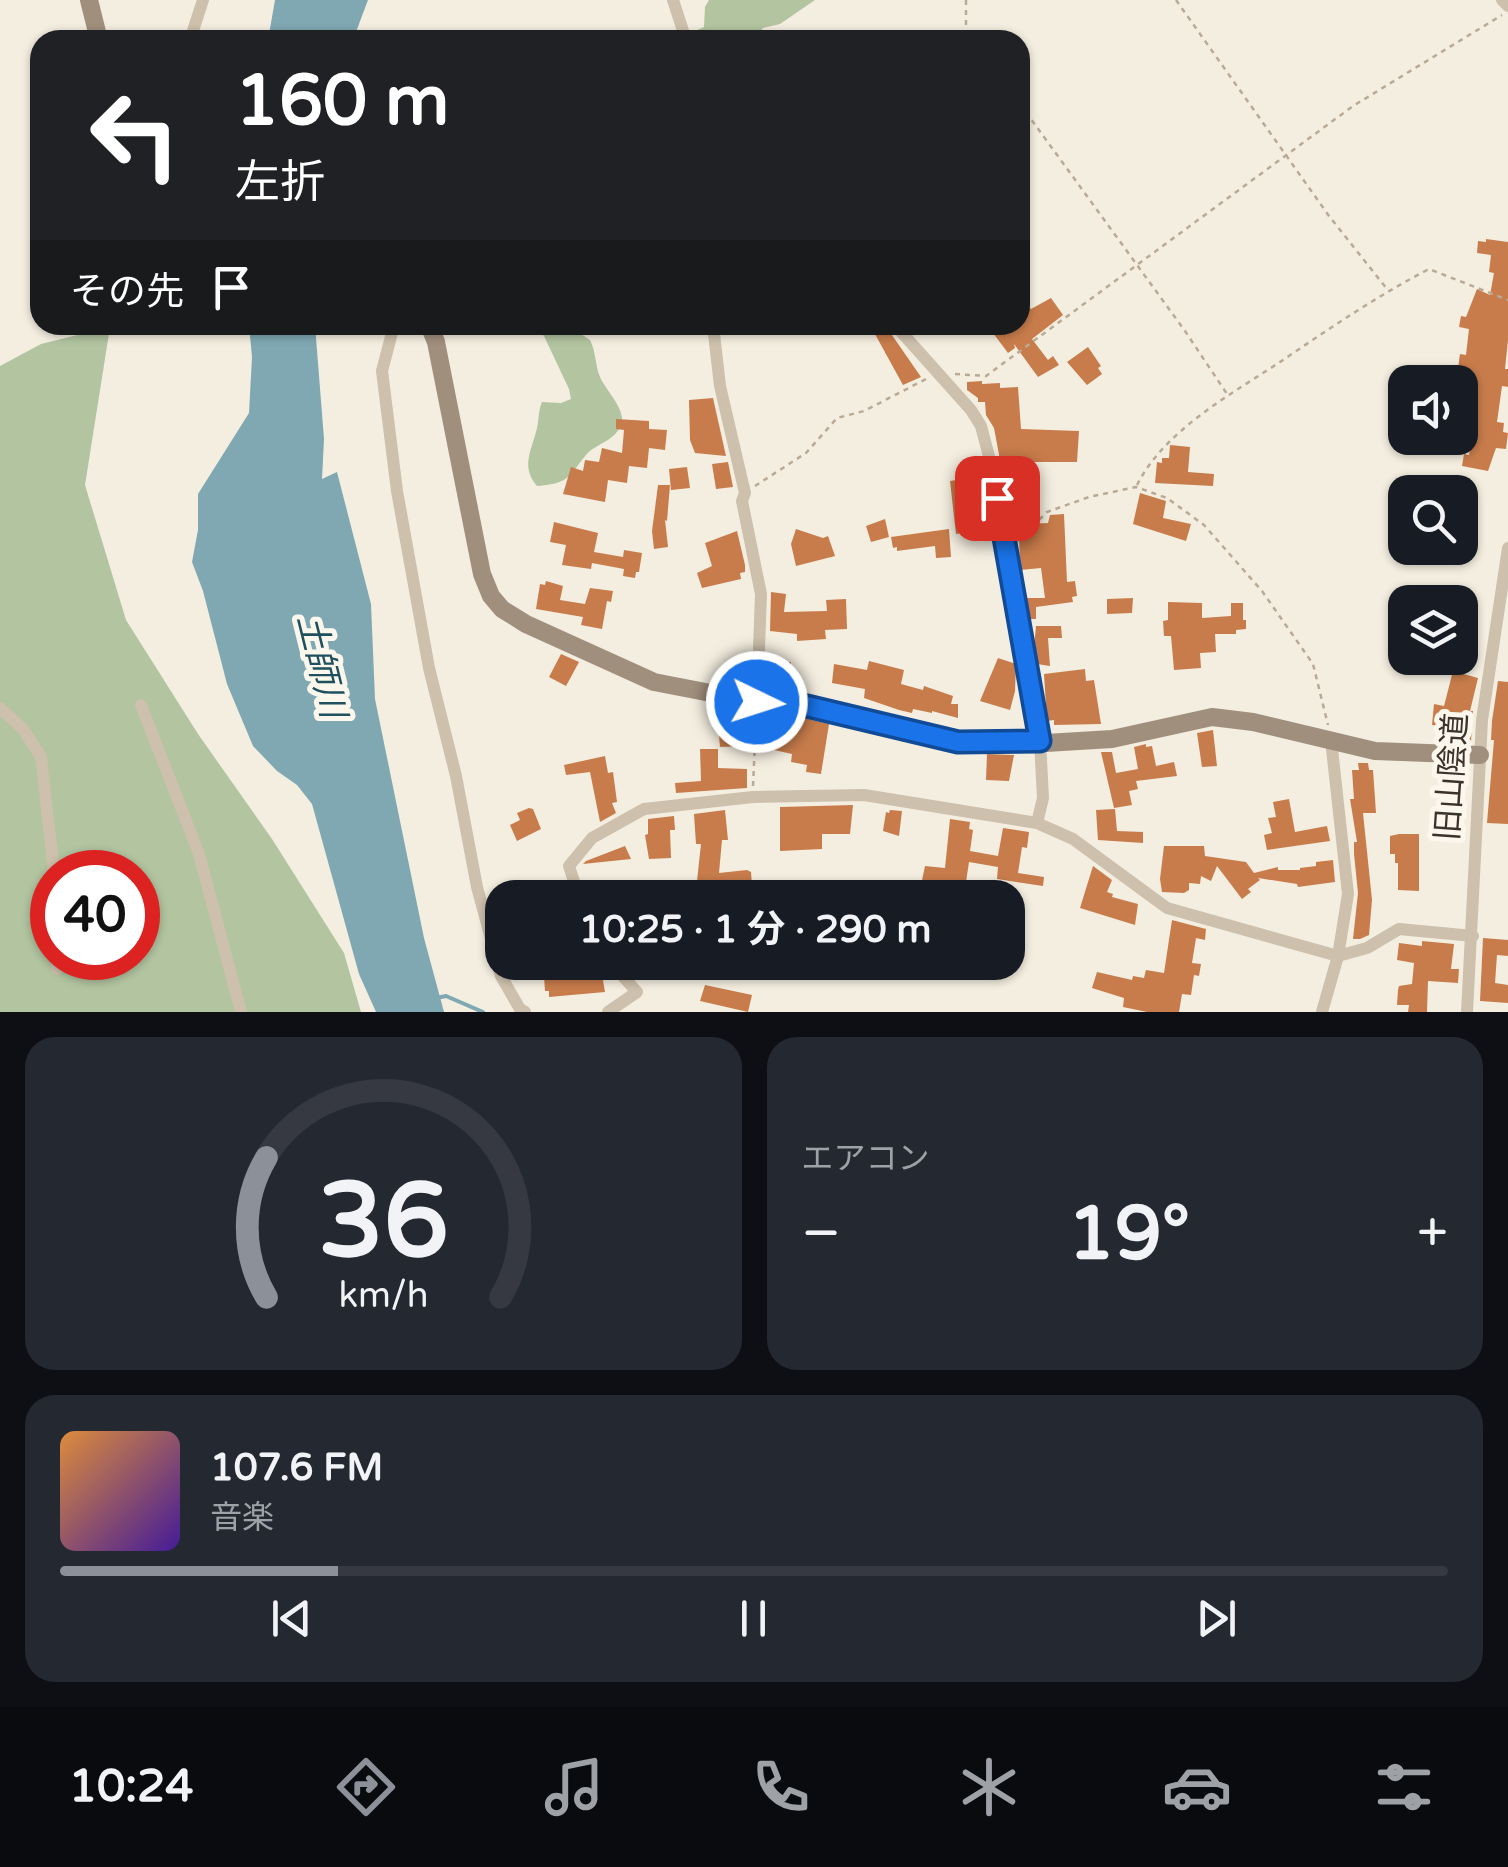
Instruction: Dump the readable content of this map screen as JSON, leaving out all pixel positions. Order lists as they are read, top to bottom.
{
  "streets": {
    "street": ["旧山陰道"]
  },
  "water": ["土師川"],
  "page": {
    "turn": ["160 m", "左折"],
    "then": "その先",
    "limit": "40",
    "trip": "10:25 · 1 分 · 290 m",
    "tile": "エアコン",
    "heat": ["−", "19°", "+"],
    "song": ["107.6 FM", "音楽"],
    "tabs": "10:24",
    "gauge": ["36", "km/h"]
  }
}
